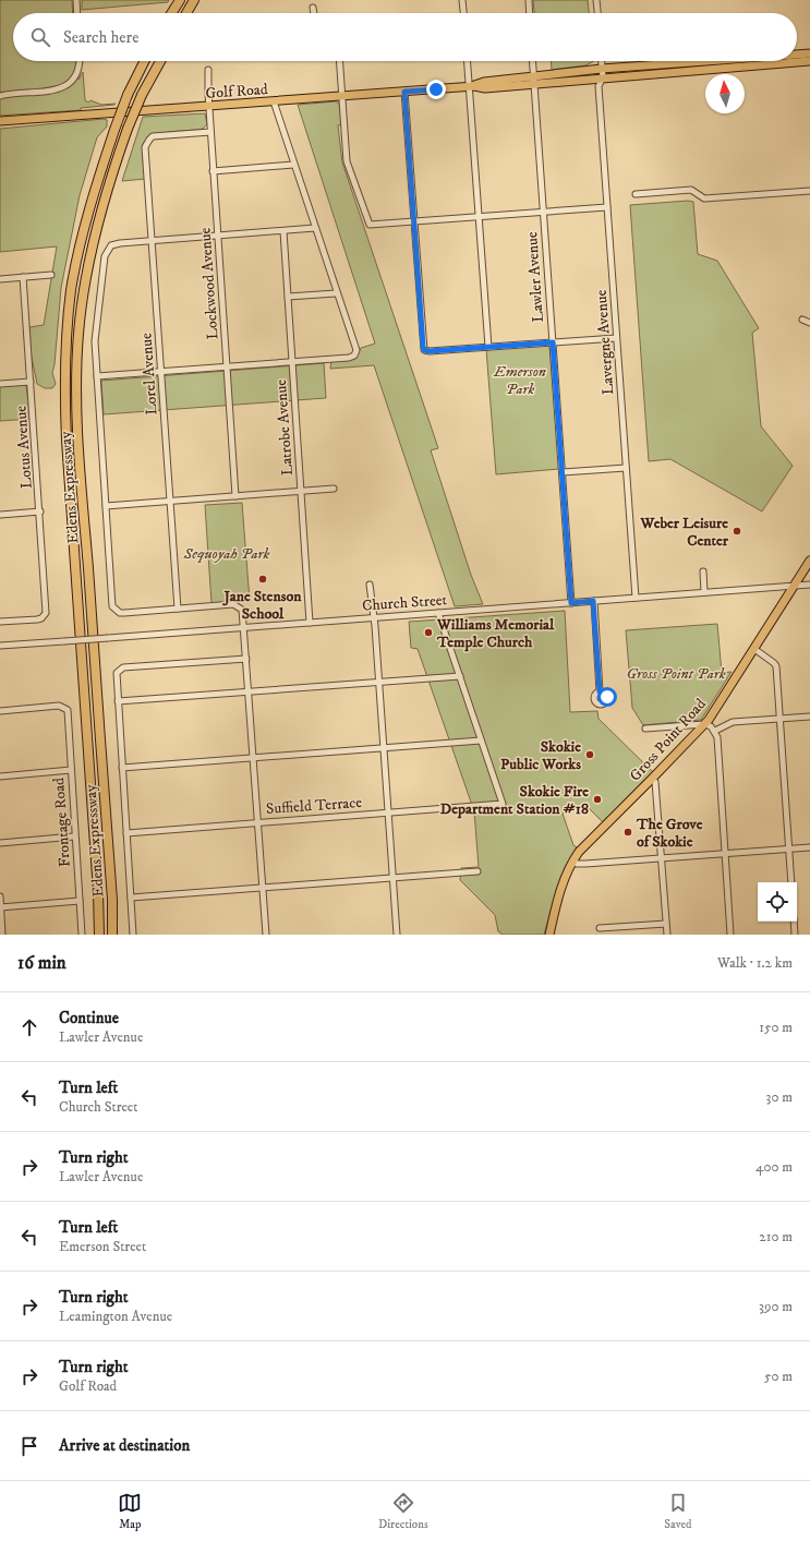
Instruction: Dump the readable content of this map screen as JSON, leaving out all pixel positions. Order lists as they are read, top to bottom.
{
  "streets": {
    "highway": ["Edens Expressway"],
    "main road": ["Golf Road", "Gross Point Road"],
    "street": [
      "Lawler Avenue",
      "Lockwood Avenue",
      "Lavergne Avenue",
      "Lorel Avenue",
      "Latrobe Avenue",
      "Lotus Avenue",
      "Church Street",
      "Suffield Terrace",
      "Frontage Road"
    ]
  },
  "crossings": [
    ["Golf Road", "Lawler Avenue"],
    ["Golf Road", "Lockwood Avenue"],
    ["Lawler Avenue", "Church Street"],
    ["Lockwood Avenue", "Lorel Avenue"],
    ["Lavergne Avenue", "Church Street"],
    ["Latrobe Avenue", "Church Street"],
    ["Church Street", "Gross Point Road"]
  ],
  "parks": ["Emerson Park", "Sequoyah Park", "Gross Point Park"],
  "places": [
    "Weber Leisure Center",
    "Jane Stenson School",
    "Williams Memorial Temple Church",
    "Skokie Public Works",
    "Skokie Fire Department Station #18",
    "The Grove of Skokie"
  ],
  "north": "top",
  "page": {
    "search": "Search here",
    "heading": ["16 min", "Walk · 1.2 km"],
    "list": [
      ["Continue", "Lawler Avenue", "150 m"],
      ["Turn left", "Church Street", "30 m"],
      ["Turn right", "Lawler Avenue", "400 m"],
      ["Turn left", "Emerson Street", "210 m"],
      ["Turn right", "Leamington Avenue", "390 m"],
      ["Turn right", "Golf Road", "50 m"],
      "Arrive at destination"
    ],
    "nav": ["Map", "Directions", "Saved"]
  }
}
